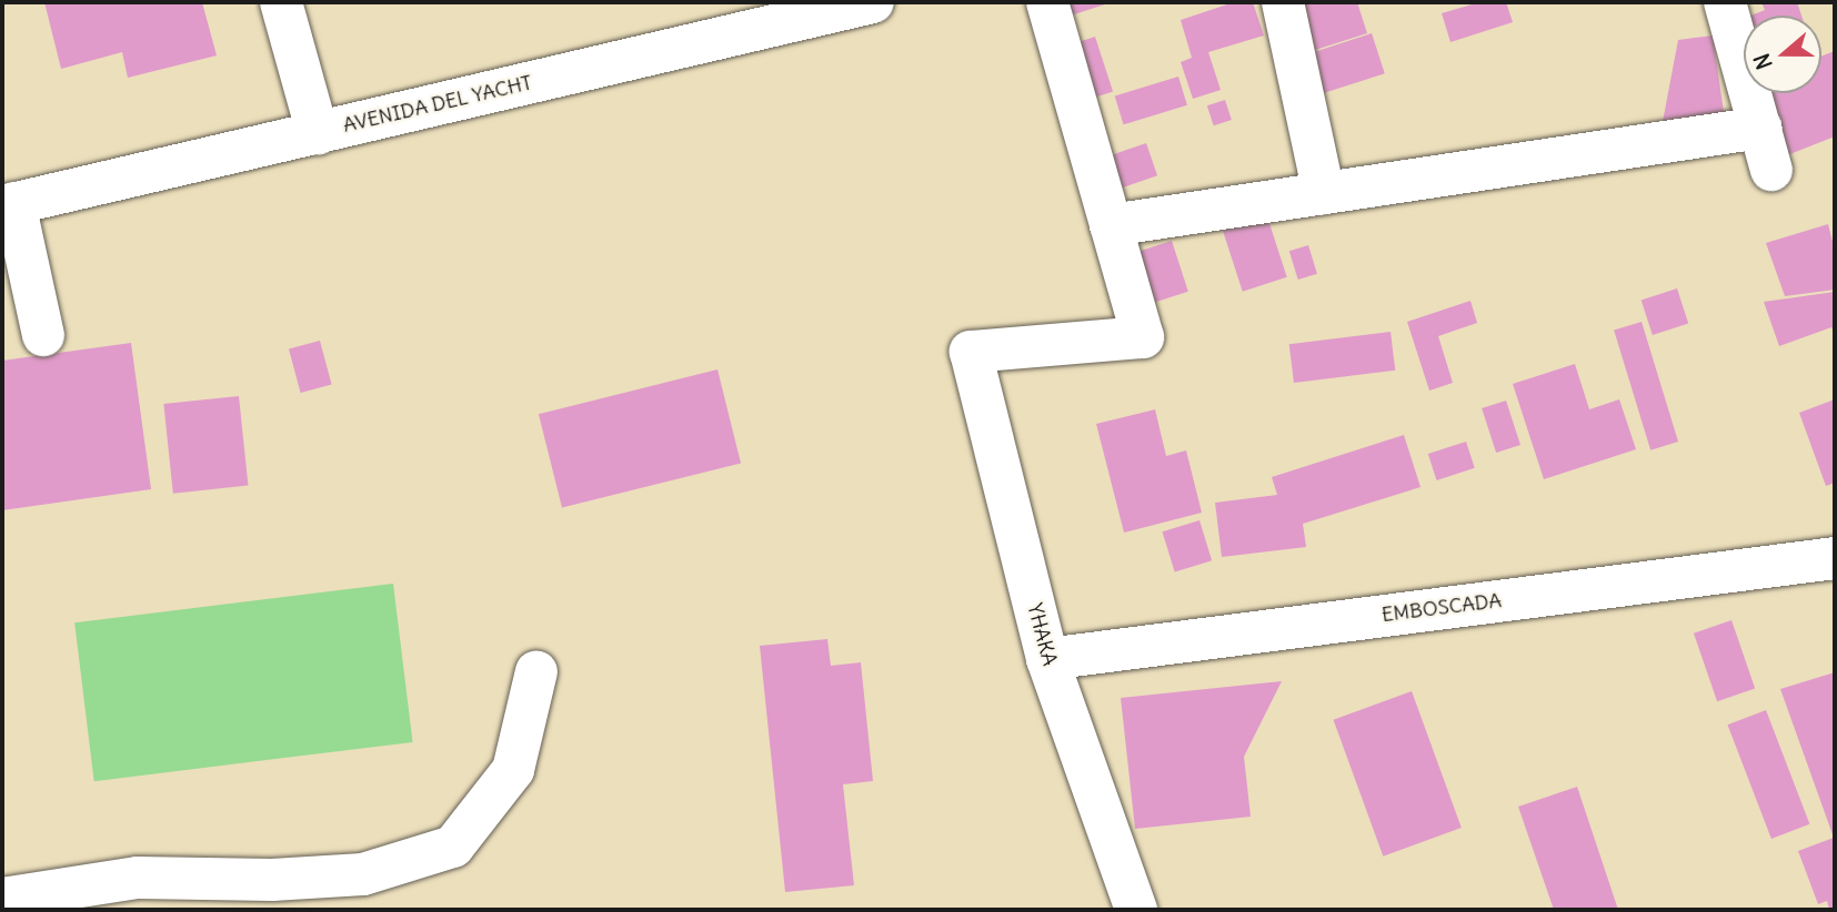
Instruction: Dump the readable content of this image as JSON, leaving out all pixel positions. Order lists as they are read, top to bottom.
{
  "streets": {
    "street": ["AVENIDA DEL YACHT", "EMBOSCADA", "YHAKA"]
  },
  "crossings": [
    ["EMBOSCADA", "YHAKA"]
  ],
  "north": "left"
}
